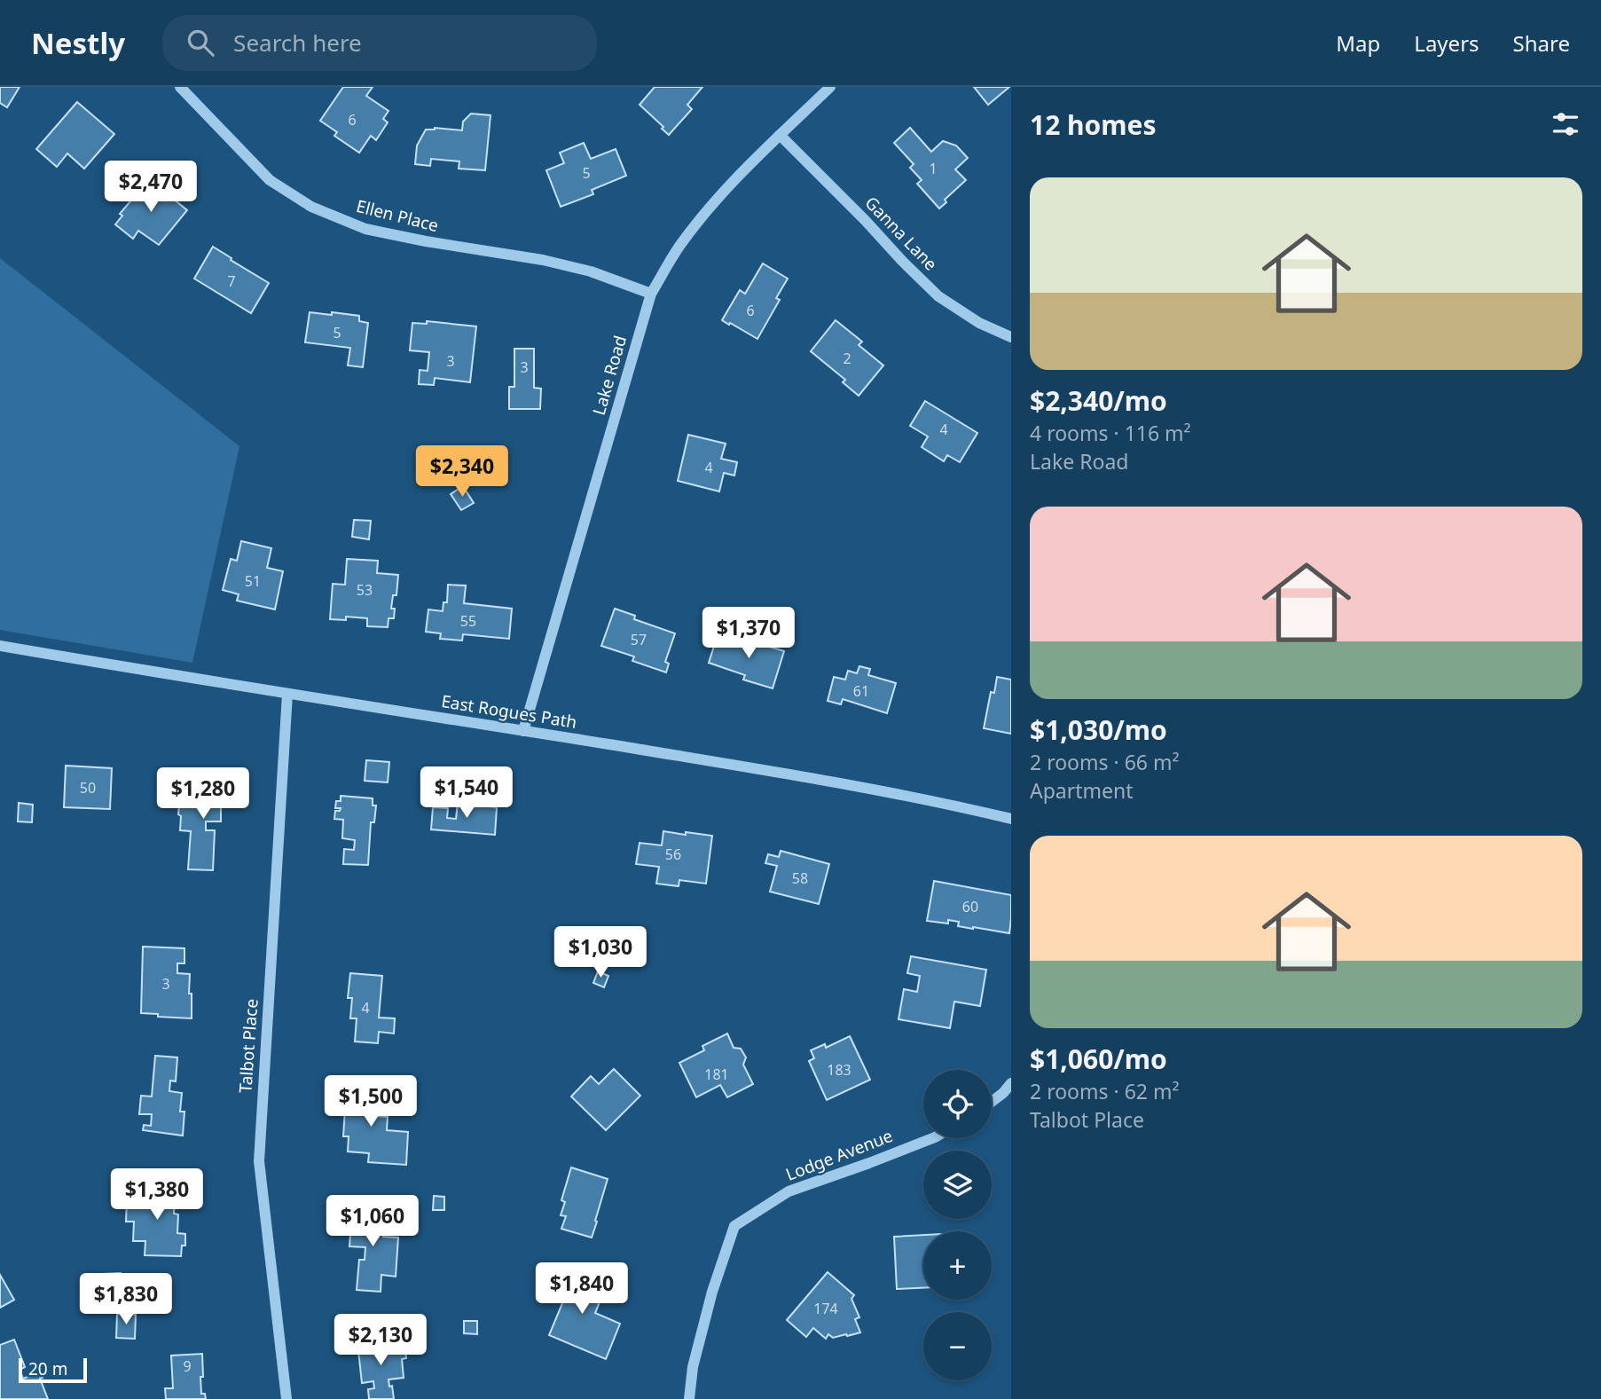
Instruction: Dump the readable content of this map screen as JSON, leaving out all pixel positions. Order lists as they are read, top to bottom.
{
  "streets": {
    "street": [
      "Ellen Place",
      "Ganna Lane",
      "Lake Road",
      "East Rogues Path",
      "Talbot Place",
      "Lodge Avenue"
    ]
  },
  "crossings": [
    ["Ellen Place", "Lake Road"],
    ["Ganna Lane", "Lake Road"],
    ["Lake Road", "East Rogues Path"],
    ["East Rogues Path", "Talbot Place"]
  ],
  "house_numbers": [
    "6",
    "1",
    "5",
    "7",
    "6",
    "5",
    "2",
    "3",
    "3",
    "4",
    "4",
    "51",
    "53",
    "55",
    "57",
    "61",
    "50",
    "56",
    "58",
    "60",
    "3",
    "4",
    "183",
    "181",
    "174",
    "9"
  ],
  "scale_bar": "20 m",
  "page": {
    "header": "Nestly",
    "search": "Search here",
    "nav": ["Map", "Layers", "Share"],
    "heading": "12 homes",
    "price": [
      "$2,470",
      "$2,340",
      "$1,370",
      "$1,540",
      "$1,280",
      "$1,030",
      "$1,500",
      "$1,380",
      "$1,060",
      "$1,840",
      "$1,830",
      "$2,130"
    ],
    "list": [
      {
        "name": "$2,340/mo",
        "note": "4 rooms · 116 m² · Lake Road"
      },
      {
        "name": "$1,030/mo",
        "note": "2 rooms · 66 m² · Apartment"
      },
      {
        "name": "$1,060/mo",
        "note": "2 rooms · 62 m² · Talbot Place"
      }
    ],
    "map_buttons": ["+", "−"],
    "scale": "20 m"
  }
}
